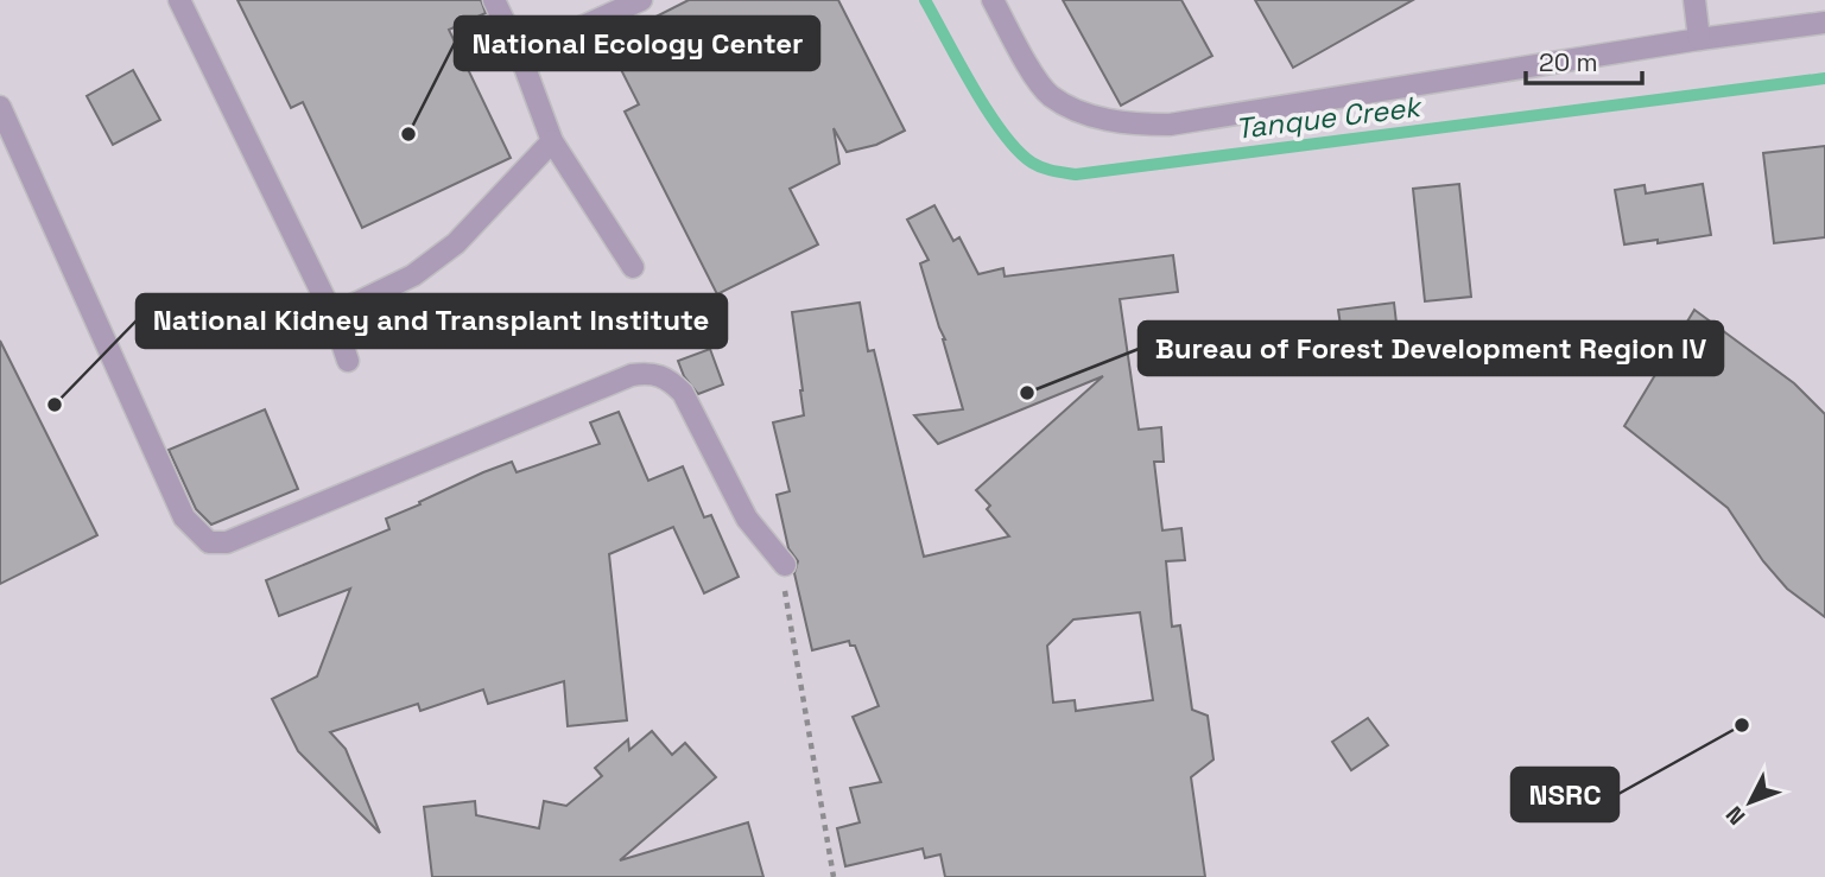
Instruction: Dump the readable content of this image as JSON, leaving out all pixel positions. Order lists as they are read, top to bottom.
{
  "water": ["Tanque Creek"],
  "places": [
    "National Ecology Center",
    "Bureau of Forest Development Region IV",
    "National Kidney and Transplant Institute",
    "NSRC"
  ],
  "scale_bar": "20 m",
  "north": "bottom left"
}
